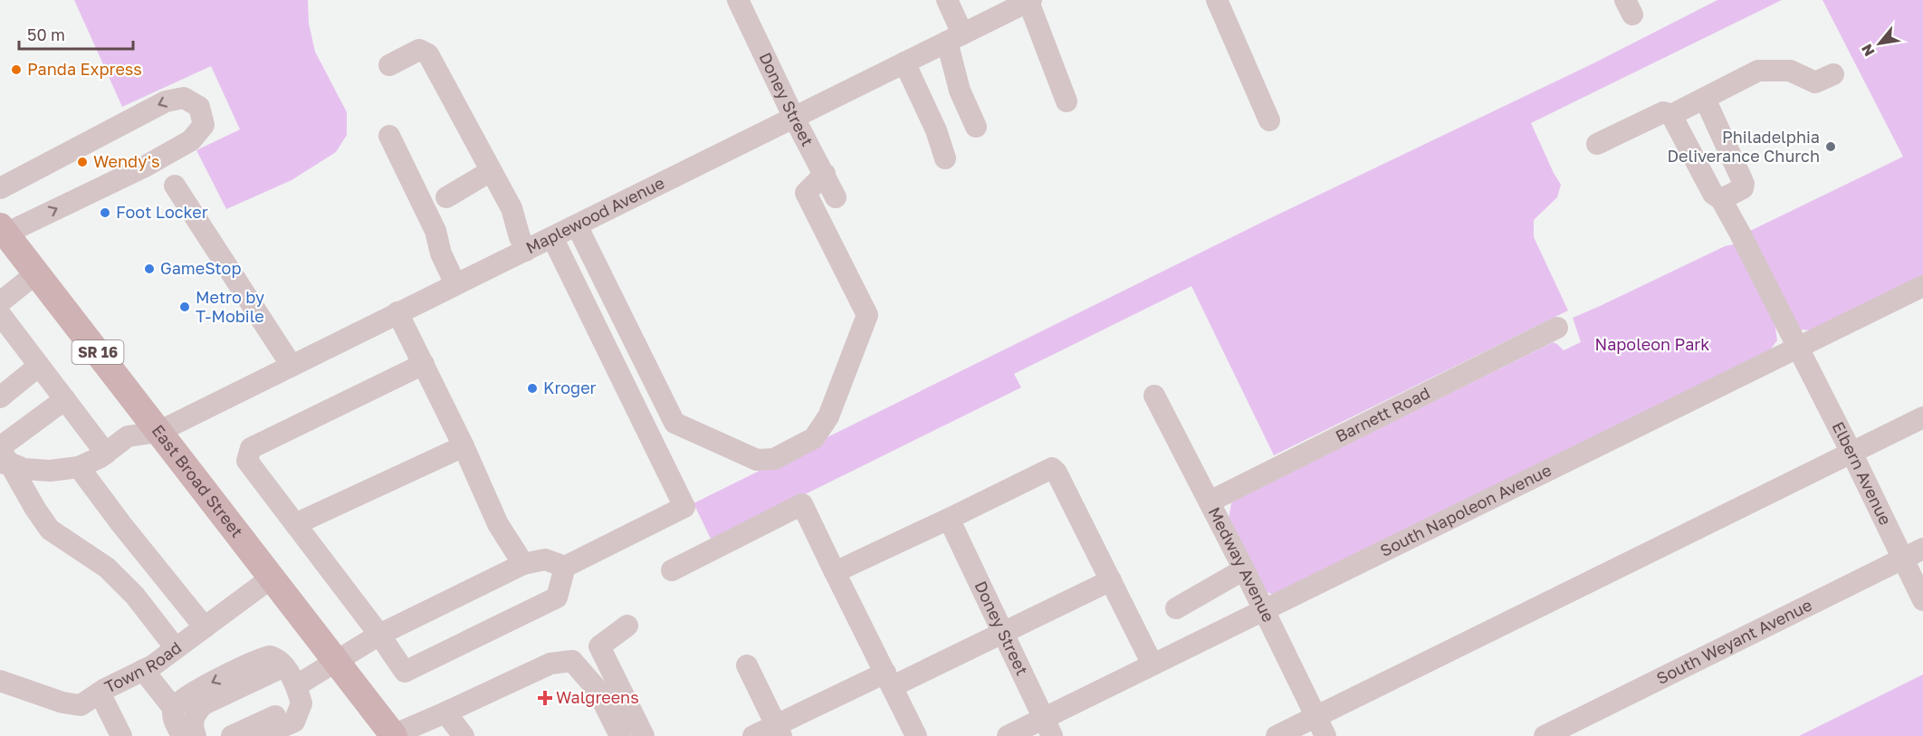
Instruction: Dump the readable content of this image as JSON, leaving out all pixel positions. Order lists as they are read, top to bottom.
{
  "streets": {
    "main road": ["SR 16", "East Broad Street"],
    "street": [
      "Doney Street",
      "Maplewood Avenue",
      "Barnett Road",
      "Elbern Avenue",
      "South Napoleon Avenue",
      "Medway Avenue",
      "South Weyant Avenue",
      "Town Road"
    ]
  },
  "crossings": [
    ["Doney Street", "Maplewood Avenue"],
    ["Doney Street", "South Napoleon Avenue"],
    ["Maplewood Avenue", "East Broad Street"],
    ["Barnett Road", "Medway Avenue"],
    ["Elbern Avenue", "South Napoleon Avenue"],
    ["Elbern Avenue", "South Weyant Avenue"],
    ["East Broad Street", "Town Road"],
    ["South Napoleon Avenue", "Medway Avenue"]
  ],
  "parks": ["Napoleon Park"],
  "places": {
    "other": [
      "Panda Express",
      "Philadelphia Deliverance Church",
      "Wendy's",
      "Foot Locker",
      "GameStop",
      "Metro by T-Mobile",
      "Kroger"
    ],
    "health": ["Walgreens"]
  },
  "scale_bar": "50 m",
  "north": "bottom left"
}
